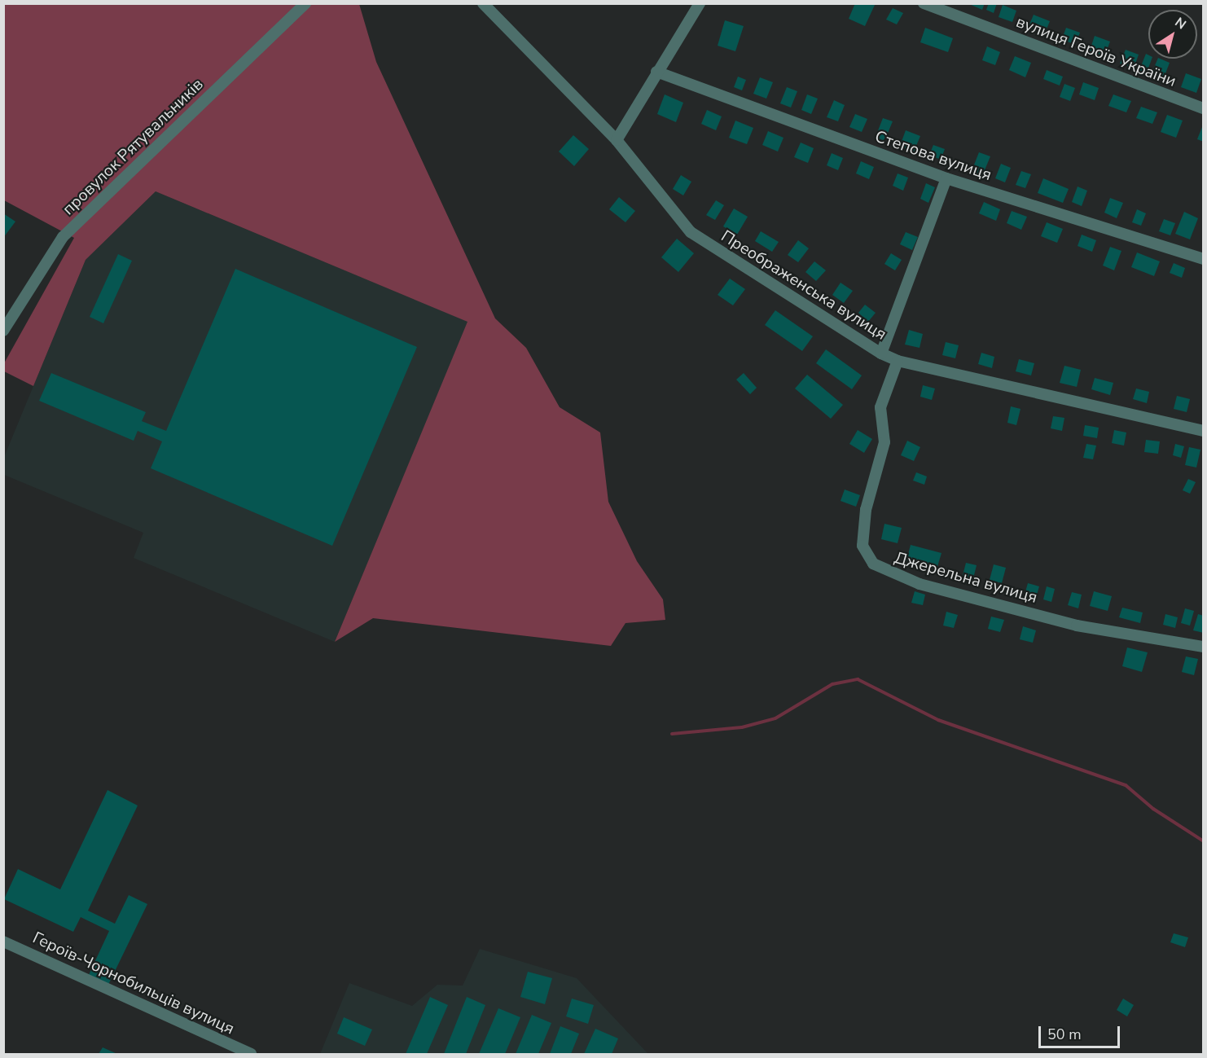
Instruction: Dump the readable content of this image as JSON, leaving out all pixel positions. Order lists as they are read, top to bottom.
{
  "streets": {
    "street": [
      "вулиця Героїв України",
      "провулок Рятувальників",
      "Степова вулиця",
      "Преображенська вулиця",
      "Джерельна вулиця",
      "Героїв-Чорнобильців вулиця"
    ]
  },
  "crossings": [
    ["Преображенська вулиця", "Джерельна вулиця"]
  ],
  "scale_bar": "50 m",
  "north": "top right"
}
